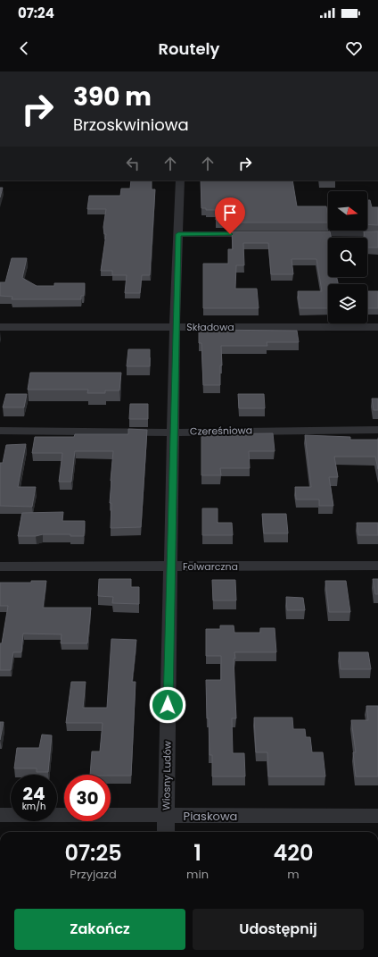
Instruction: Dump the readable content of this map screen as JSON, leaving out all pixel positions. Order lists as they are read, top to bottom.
{
  "streets": {
    "street": [
      "Składowa",
      "Czereśniowa",
      "Folwarczna",
      "Wiosny Ludów",
      "Piaskowa"
    ]
  },
  "crossings": [
    ["Składowa", "Wiosny Ludów"],
    ["Czereśniowa", "Wiosny Ludów"],
    ["Folwarczna", "Wiosny Ludów"],
    ["Wiosny Ludów", "Piaskowa"]
  ],
  "north": "right",
  "page": {
    "status": "07:24",
    "header": "Routely",
    "turn": ["390 m", "Brzoskwiniowa"],
    "speed": "24 km/h",
    "limit": "30",
    "eta": [
      "07:25",
      "Przyjazd",
      "1",
      "min",
      "420",
      "m"
    ],
    "buttons": ["Zakończ", "Udostępnij"]
  }
}
